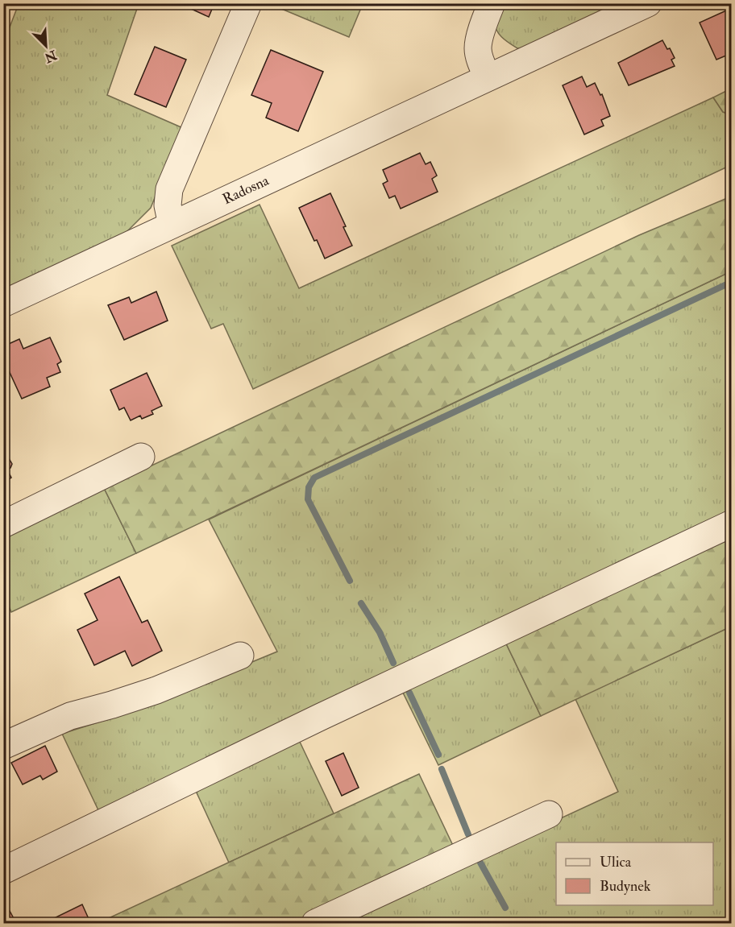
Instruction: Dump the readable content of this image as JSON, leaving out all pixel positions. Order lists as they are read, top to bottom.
{
  "streets": {
    "street": ["Radosna"]
  },
  "legend": ["Ulica", "Budynek"],
  "north": "bottom right"
}
